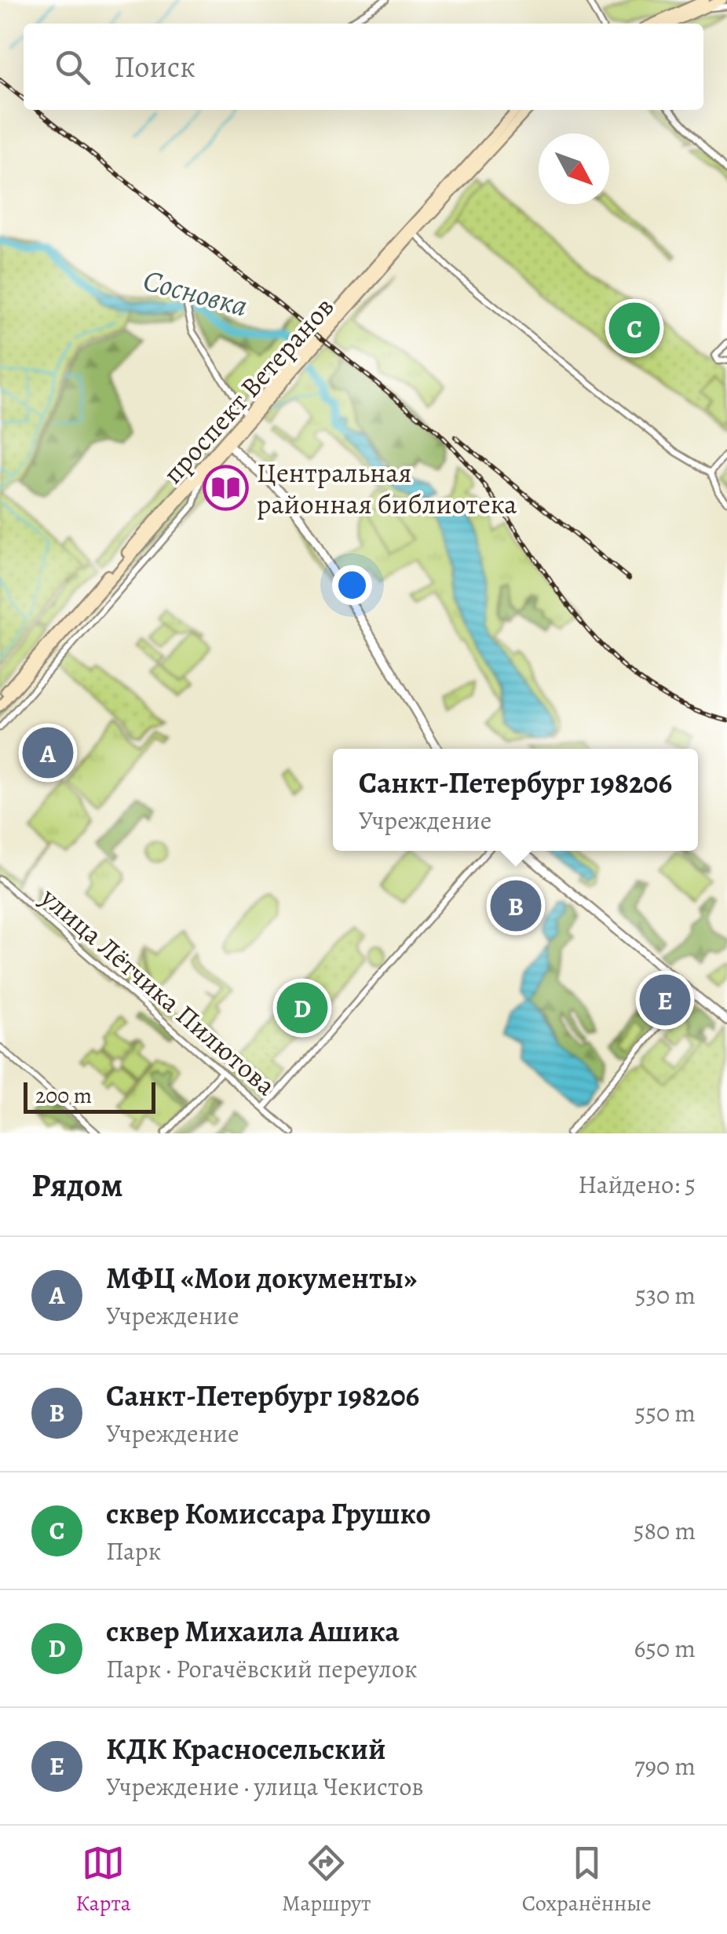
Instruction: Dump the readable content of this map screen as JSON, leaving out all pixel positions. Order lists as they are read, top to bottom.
{
  "streets": {
    "main road": ["проспект Ветеранов"],
    "street": ["улица Лётчика Пилютова"]
  },
  "water": ["Сосновка"],
  "places": {
    "library": ["Центральная районная библиотека"]
  },
  "scale_bar": "200 m",
  "north": "bottom right",
  "page": {
    "search": "Поиск",
    "pins": [
      "C",
      "A",
      "B",
      "E",
      "D"
    ],
    "popup": ["Санкт-Петербург 198206", "Учреждение"],
    "scale": "200 m",
    "heading": ["Рядом", "Найдено: 5"],
    "list": [
      {
        "mark": "A",
        "name": "МФЦ «Мои документы»",
        "note": "Учреждение",
        "value": "530 m"
      },
      {
        "mark": "B",
        "name": "Санкт-Петербург 198206",
        "note": "Учреждение",
        "value": "550 m"
      },
      {
        "mark": "C",
        "name": "сквер Комиссара Грушко",
        "note": "Парк",
        "value": "580 m"
      },
      {
        "mark": "D",
        "name": "сквер Михаила Ашика",
        "note": "Парк · Рогачёвский переулок",
        "value": "650 m"
      },
      {
        "mark": "E",
        "name": "КДК Красносельский",
        "note": "Учреждение · улица Чекистов",
        "value": "790 m"
      }
    ],
    "nav": ["Карта", "Маршрут", "Сохранённые"]
  }
}
